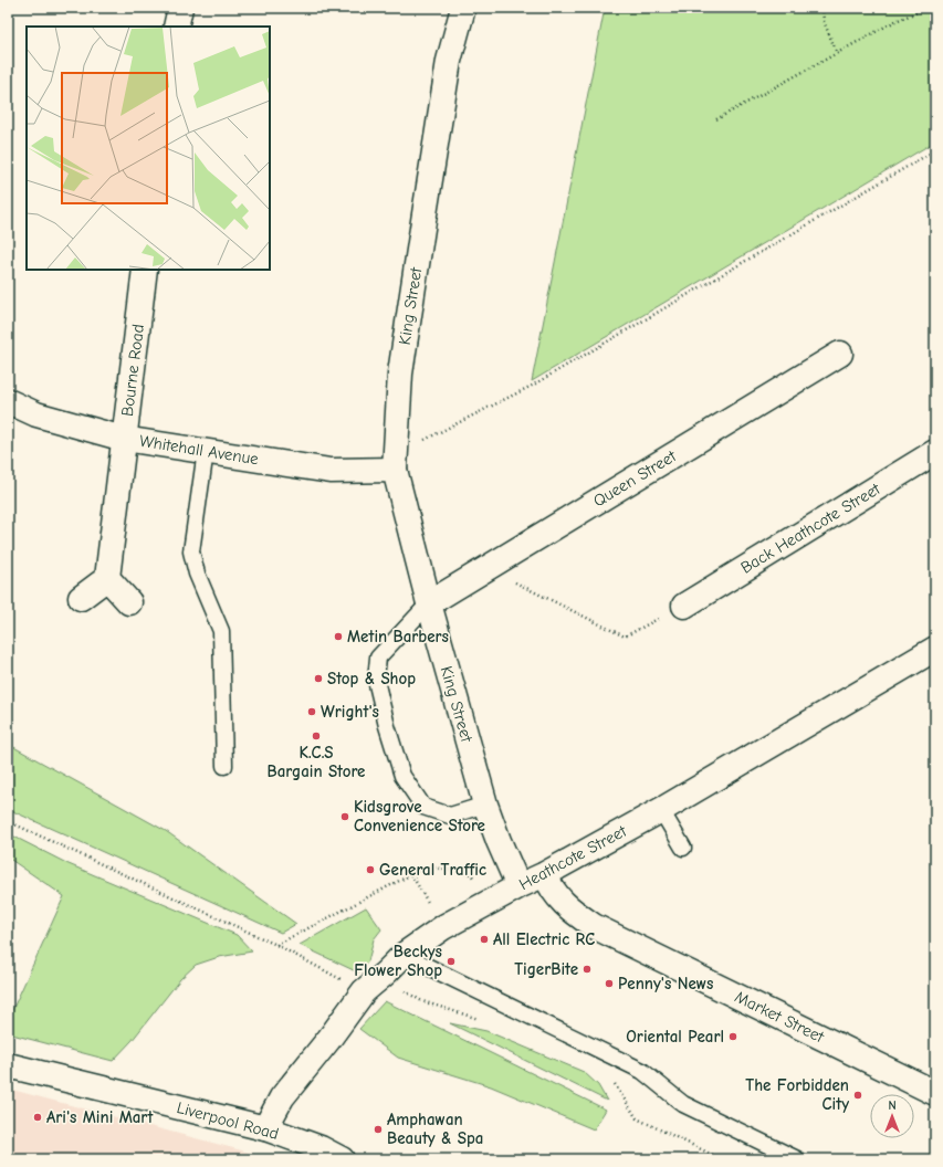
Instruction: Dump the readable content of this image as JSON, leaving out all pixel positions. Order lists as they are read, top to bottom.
{
  "streets": {
    "street": [
      "King Street",
      "Bourne Road",
      "Whitehall Avenue",
      "Queen Street",
      "Back Heathcote Street",
      "Heathcote Street",
      "Market Street",
      "Liverpool Road"
    ]
  },
  "crossings": [
    ["King Street", "Whitehall Avenue"],
    ["King Street", "Queen Street"],
    ["King Street", "Heathcote Street"],
    ["Bourne Road", "Whitehall Avenue"],
    ["Heathcote Street", "Market Street"],
    ["Heathcote Street", "Liverpool Road"]
  ],
  "places": [
    "Metin Barbers",
    "Stop & Shop",
    "Wright's",
    "K.C.S Bargain Store",
    "Kidsgrove Convenience Store",
    "General Traffic",
    "All Electric RC",
    "Beckys Flower Shop",
    "TigerBite",
    "Penny's News",
    "Oriental Pearl",
    "The Forbidden City",
    "Ari's Mini Mart",
    "Amphawan Beauty & Spa"
  ],
  "north": "top"
}
